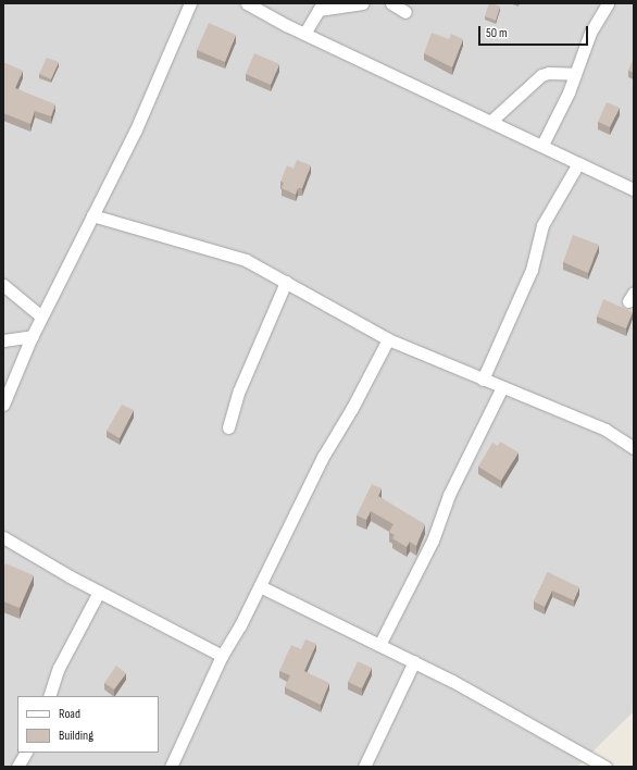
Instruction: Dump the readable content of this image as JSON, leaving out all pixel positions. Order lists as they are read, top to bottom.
{
  "legend": ["Road", "Building"],
  "scale_bar": "50 m"
}
